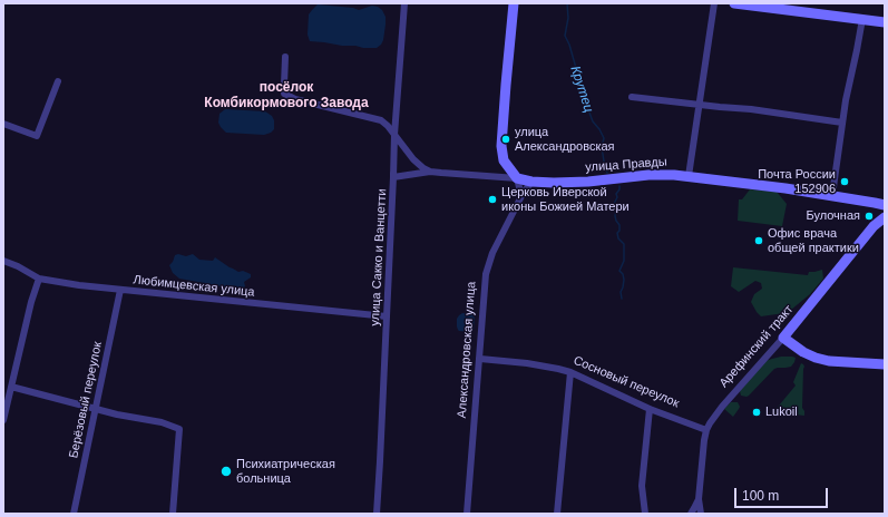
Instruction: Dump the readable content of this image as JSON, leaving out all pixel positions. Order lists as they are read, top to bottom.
{
  "streets": {
    "street": [
      "улица Правды",
      "улица Сакко и Ванцетти",
      "Любимцевская улица",
      "Арефинский тракт",
      "Александровская улица",
      "Сосновый переулок",
      "Берёзовый переулок"
    ]
  },
  "crossings": [
    ["улица Правды", "улица Сакко и Ванцетти"],
    ["улица Правды", "Александровская улица"],
    ["улица Сакко и Ванцетти", "Любимцевская улица"],
    ["Любимцевская улица", "Берёзовый переулок"],
    ["Арефинский тракт", "Сосновый переулок"],
    ["Александровская улица", "Сосновый переулок"]
  ],
  "districts": ["посёлок Комбикормового Завода"],
  "water": ["Крутец"],
  "places": [
    "улица Александровская",
    "Почта России 152906",
    "Церковь Иверской иконы Божией Матери",
    "Булочная",
    "Офис врача общей практики",
    "Lukoil",
    "Психиатрическая больница"
  ],
  "scale_bar": "100 m"
}
